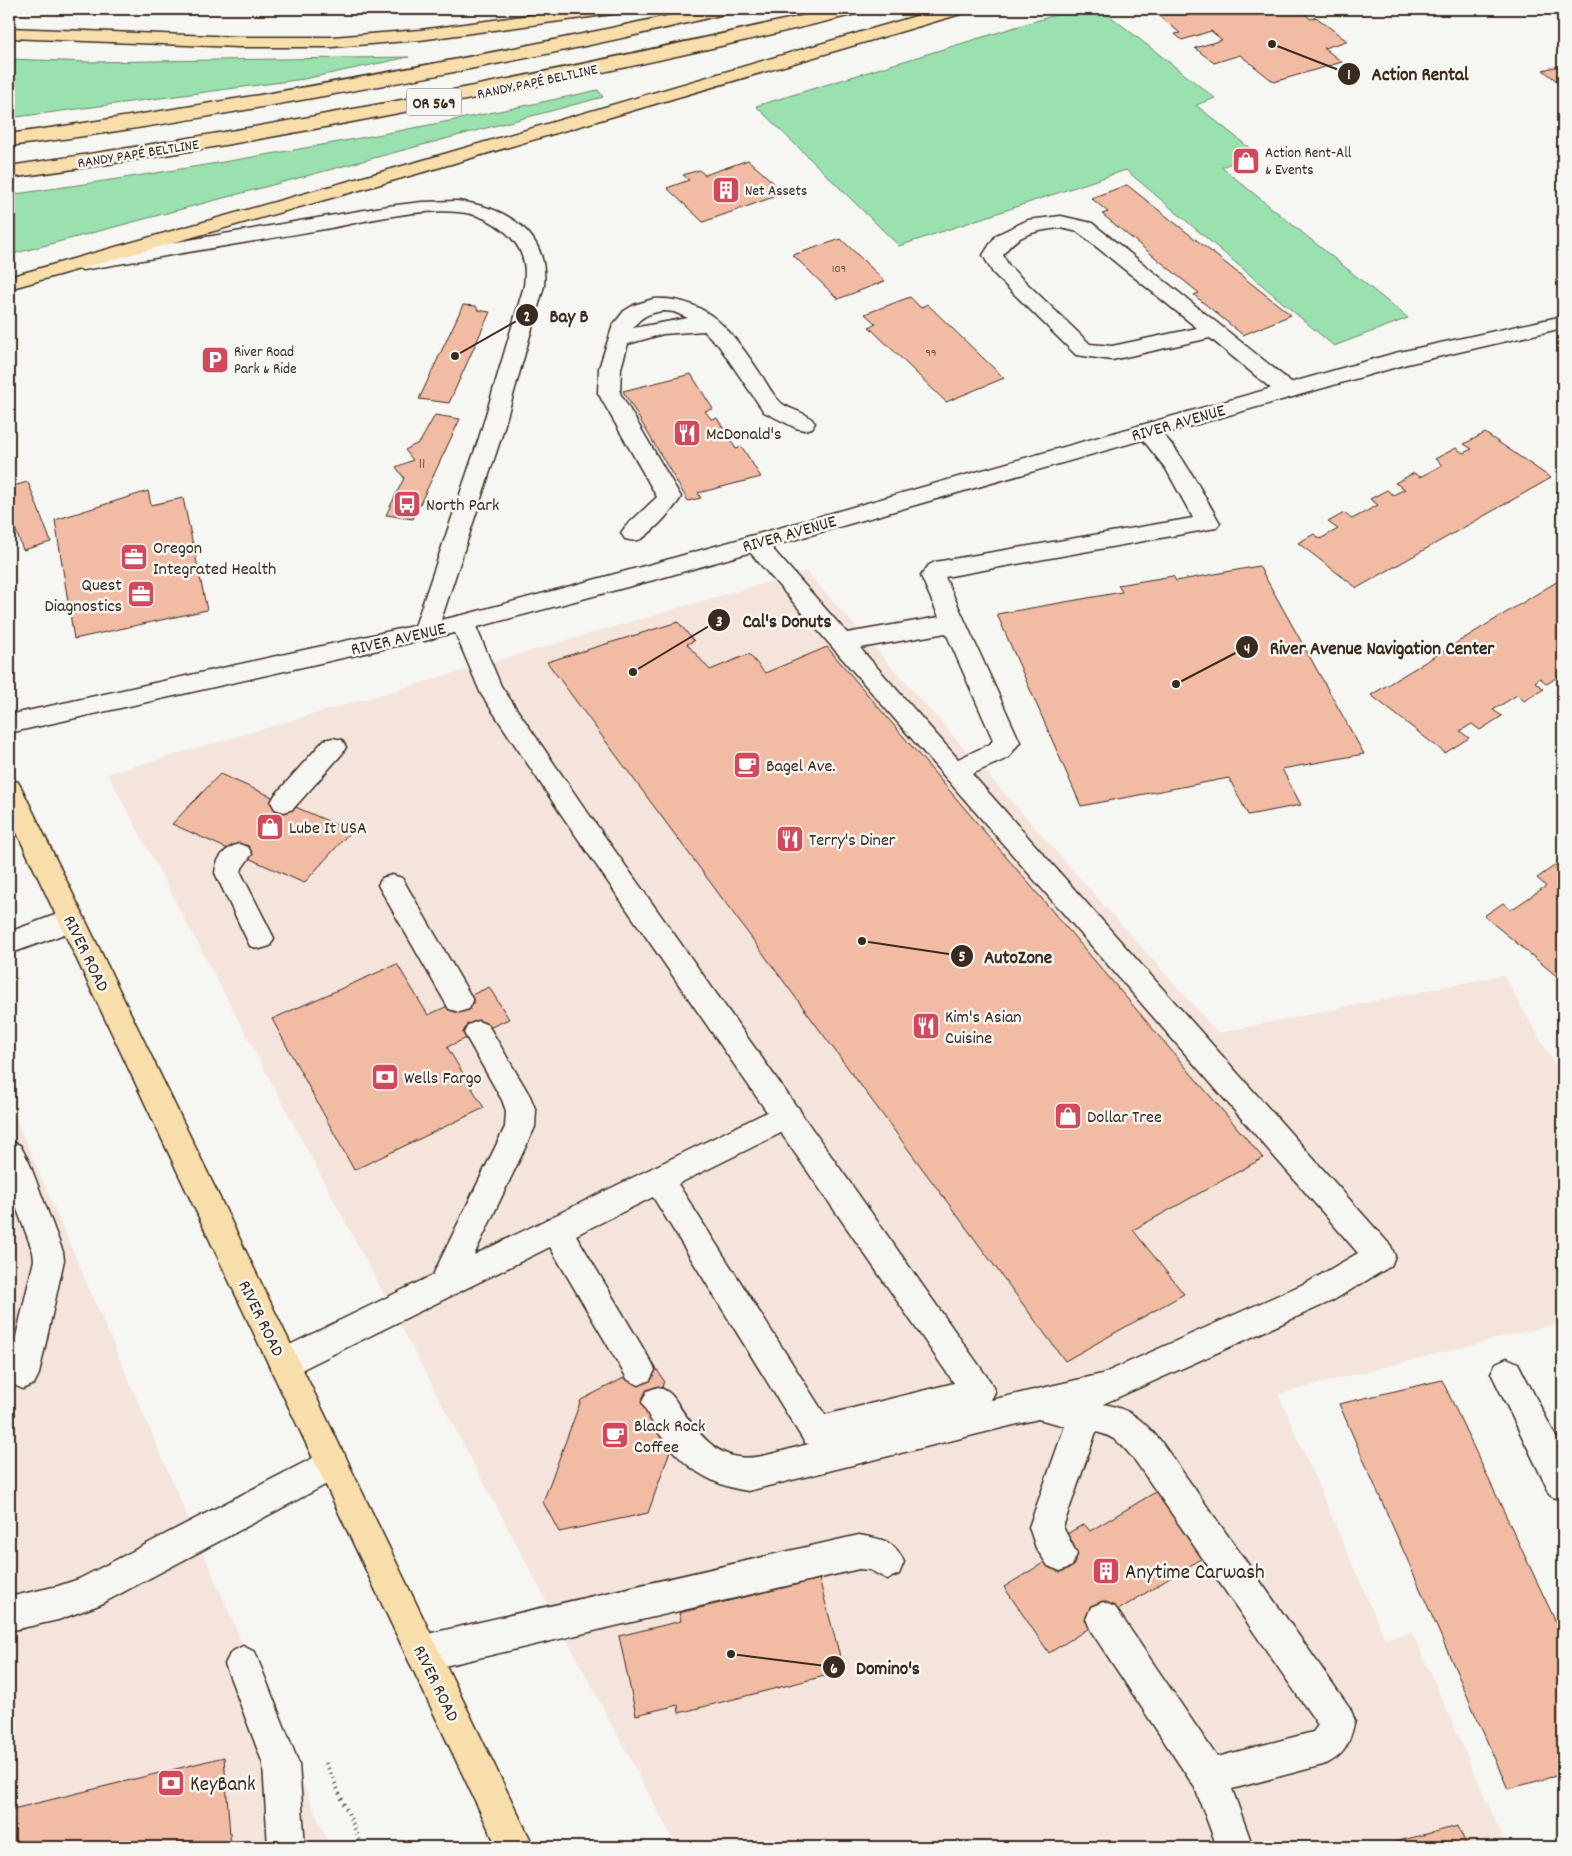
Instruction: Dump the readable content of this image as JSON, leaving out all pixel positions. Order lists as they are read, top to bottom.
{
  "streets": {
    "main road": ["RANDY PAPÉ BELTLINE", "OR 569", "RIVER ROAD"],
    "street": ["RIVER AVENUE"]
  },
  "places": {
    "other": [
      "Action Rental",
      "Bay B",
      "Cal's Donuts",
      "River Avenue Navigation Center",
      "AutoZone",
      "Domino's"
    ],
    "shop": ["Action Rent-All & Events", "Lube It USA", "Dollar Tree"],
    "building": ["Net Assets", "Anytime Carwash"],
    "parking": ["River Road Park & Ride"],
    "restaurant": ["McDonald's", "Terry's Diner", "Kim's Asian Cuisine"],
    "bus stop": ["North Park"],
    "office": ["Oregon Integrated Health", "Quest Diagnostics"],
    "cafe": ["Bagel Ave.", "Black Rock Coffee"],
    "bank": ["Wells Fargo", "KeyBank"]
  },
  "house_numbers": ["109", "99", "11"]
}
